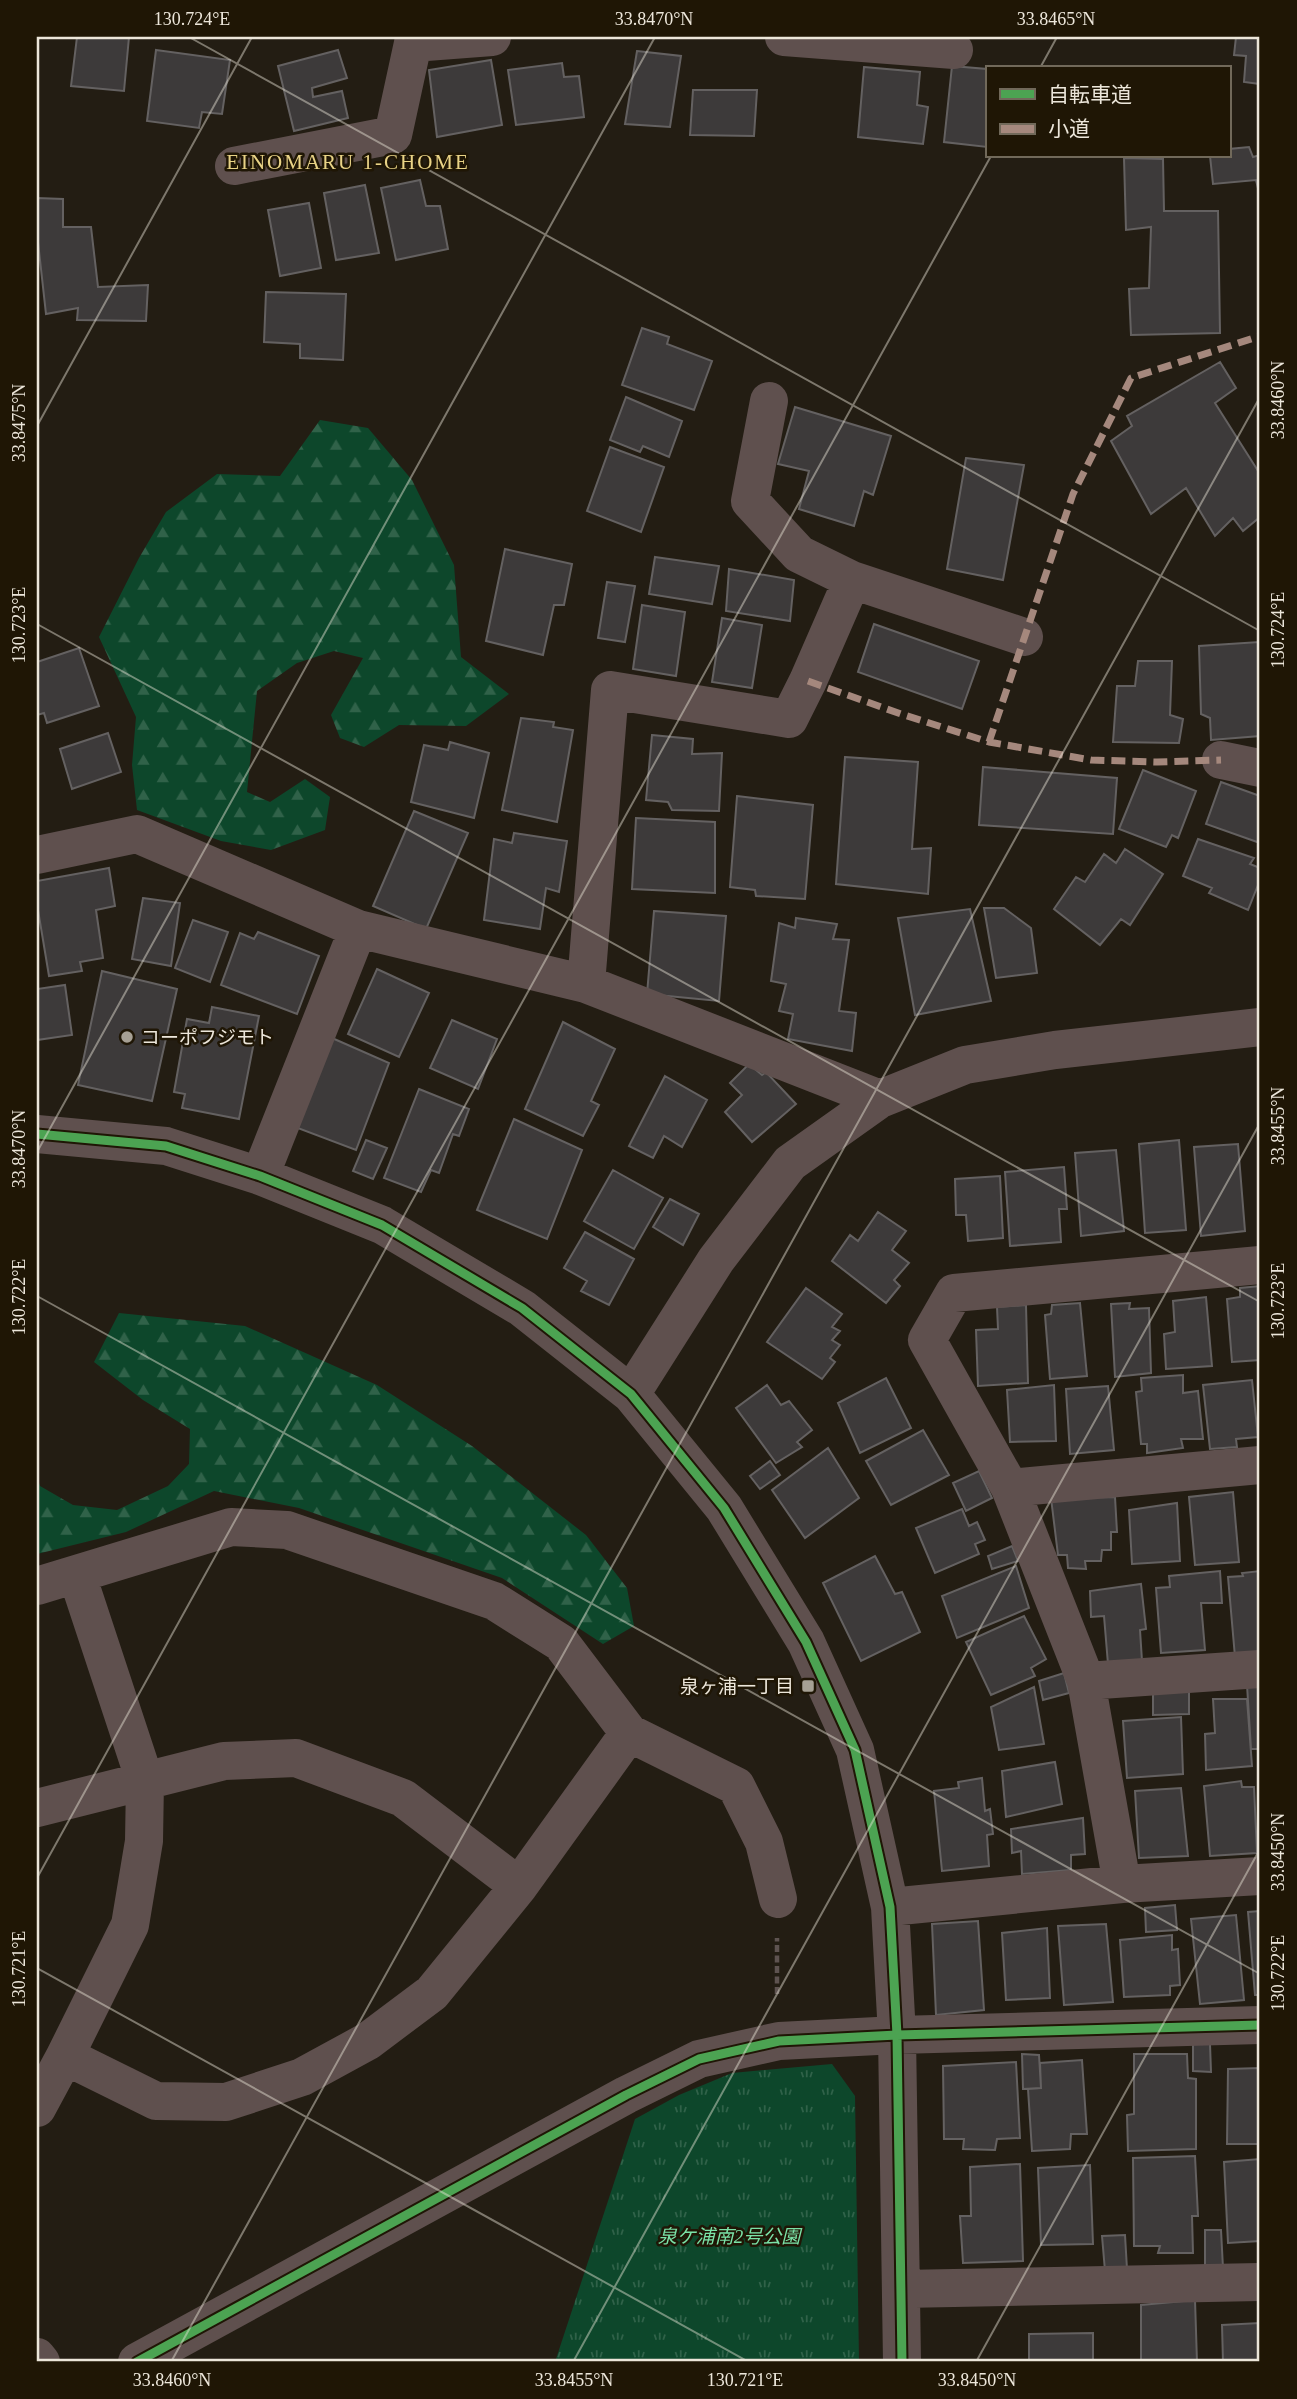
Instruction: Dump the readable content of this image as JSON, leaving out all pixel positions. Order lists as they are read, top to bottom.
{
  "districts": ["EINOMARU 1-CHOME"],
  "parks": ["泉ケ浦南2号公園"],
  "places": {
    "other": ["コーポフジモト"],
    "transit": ["泉ヶ浦一丁目"]
  },
  "legend": ["自転車道", "小道"],
  "coordinates": [
    "130.724°E",
    "33.8470°N",
    "33.8465°N",
    "33.8460°N",
    "33.8475°N",
    "130.723°E",
    "33.8455°N",
    "130.722°E",
    "33.8450°N",
    "130.721°E"
  ]
}
